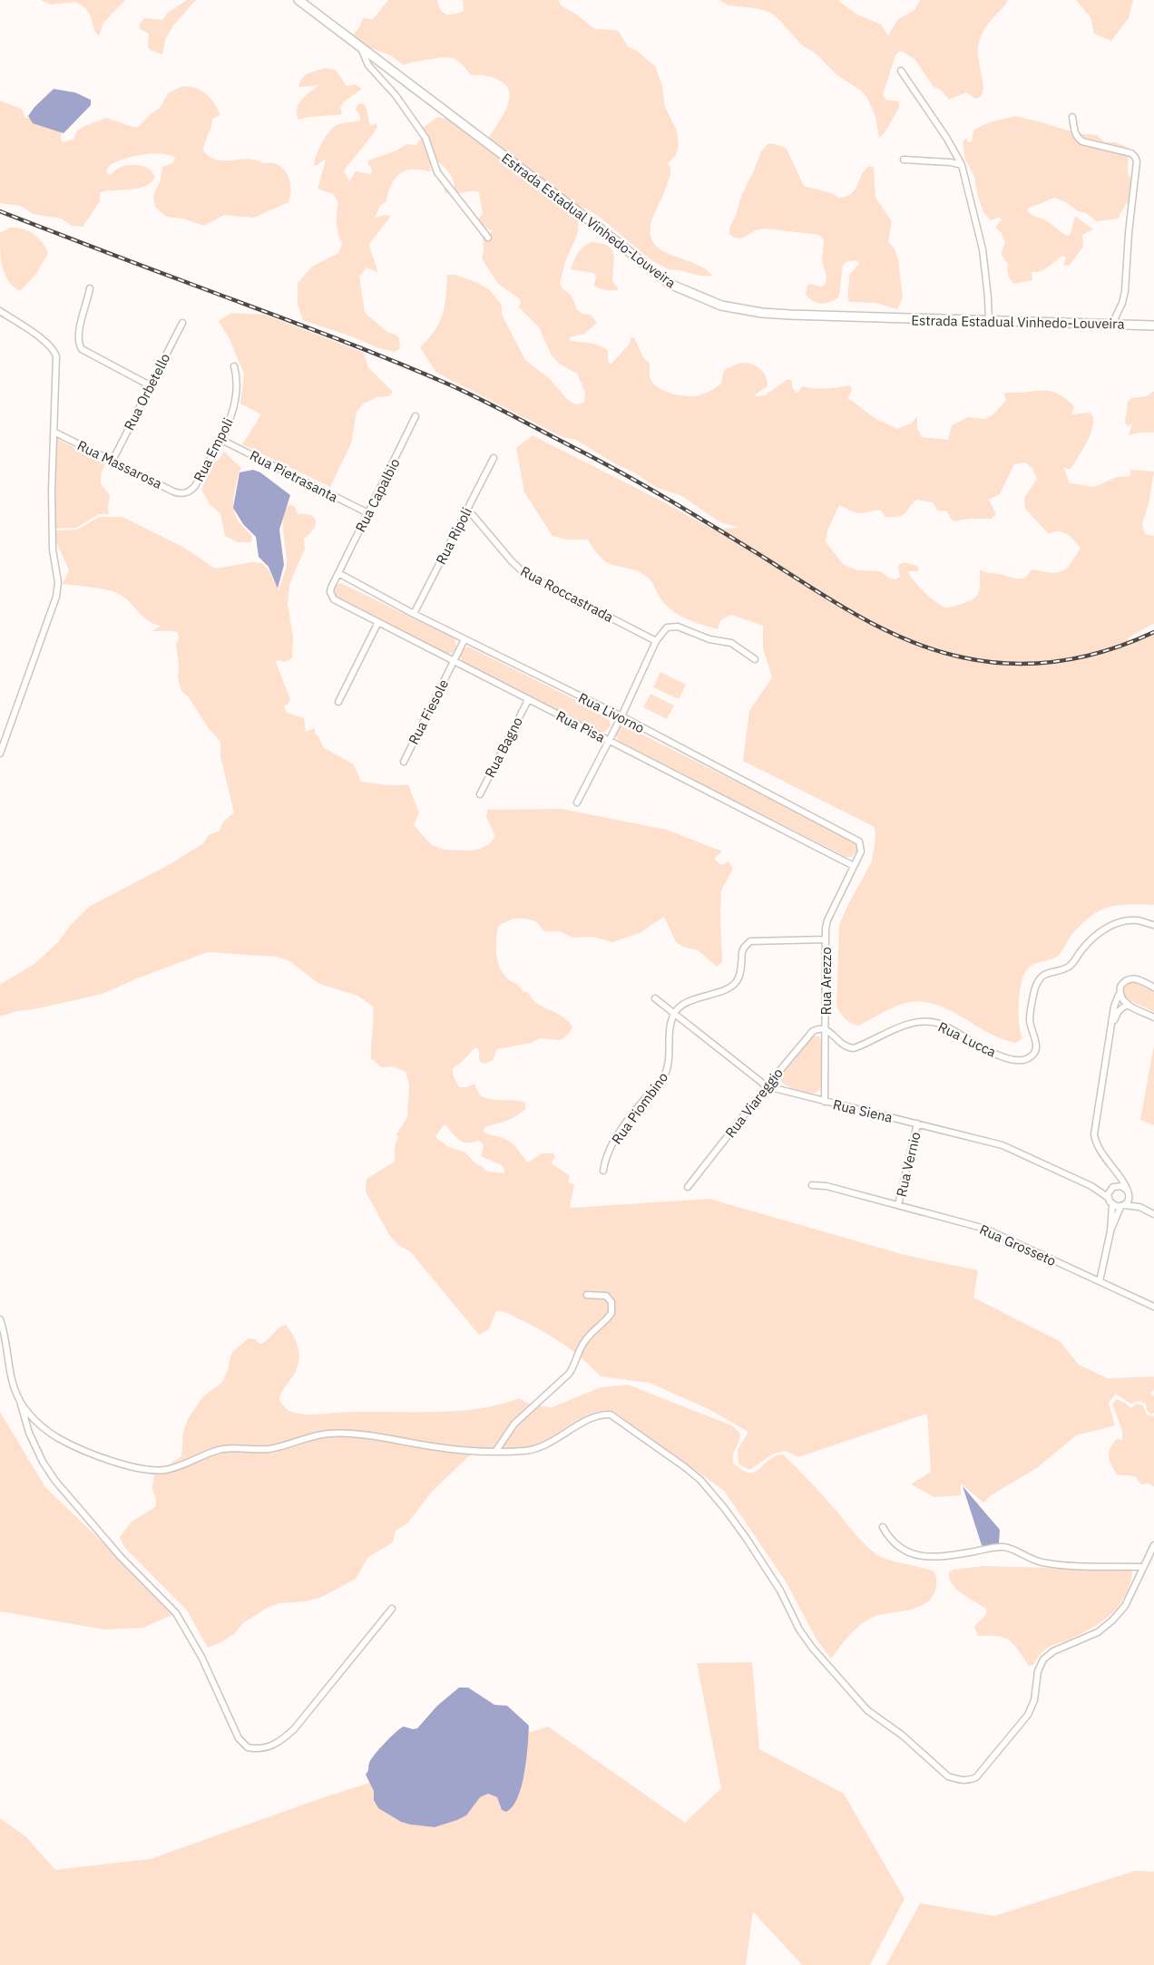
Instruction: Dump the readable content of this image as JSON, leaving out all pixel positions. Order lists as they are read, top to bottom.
{
  "streets": {
    "main road": ["Estrada Estadual Vinhedo-Louveira"],
    "street": [
      "Rua Orbetello",
      "Rua Empoli",
      "Rua Massarosa",
      "Rua Pietrasanta",
      "Rua Capalbio",
      "Rua Ripoli",
      "Rua Roccastrada",
      "Rua Fiesole",
      "Rua Livorno",
      "Rua Pisa",
      "Rua Bagno",
      "Rua Arezzo",
      "Rua Lucca",
      "Rua Viareggio",
      "Rua Piombino",
      "Rua Siena",
      "Rua Vernio",
      "Rua Grosseto"
    ]
  },
  "crossings": [
    ["Rua Orbetello", "Rua Massarosa"],
    ["Rua Empoli", "Rua Massarosa"],
    ["Rua Empoli", "Rua Pietrasanta"],
    ["Rua Pietrasanta", "Rua Capalbio"],
    ["Rua Capalbio", "Rua Livorno"],
    ["Rua Capalbio", "Rua Pisa"],
    ["Rua Ripoli", "Rua Roccastrada"],
    ["Rua Ripoli", "Rua Livorno"],
    ["Rua Fiesole", "Rua Livorno"],
    ["Rua Fiesole", "Rua Pisa"],
    ["Rua Livorno", "Rua Pisa"],
    ["Rua Livorno", "Rua Arezzo"],
    ["Rua Pisa", "Rua Bagno"],
    ["Rua Pisa", "Rua Arezzo"],
    ["Rua Arezzo", "Rua Lucca"],
    ["Rua Arezzo", "Rua Viareggio"],
    ["Rua Arezzo", "Rua Siena"],
    ["Rua Lucca", "Rua Viareggio"],
    ["Rua Viareggio", "Rua Siena"],
    ["Rua Piombino", "Rua Siena"],
    ["Rua Siena", "Rua Vernio"],
    ["Rua Vernio", "Rua Grosseto"]
  ]
}
